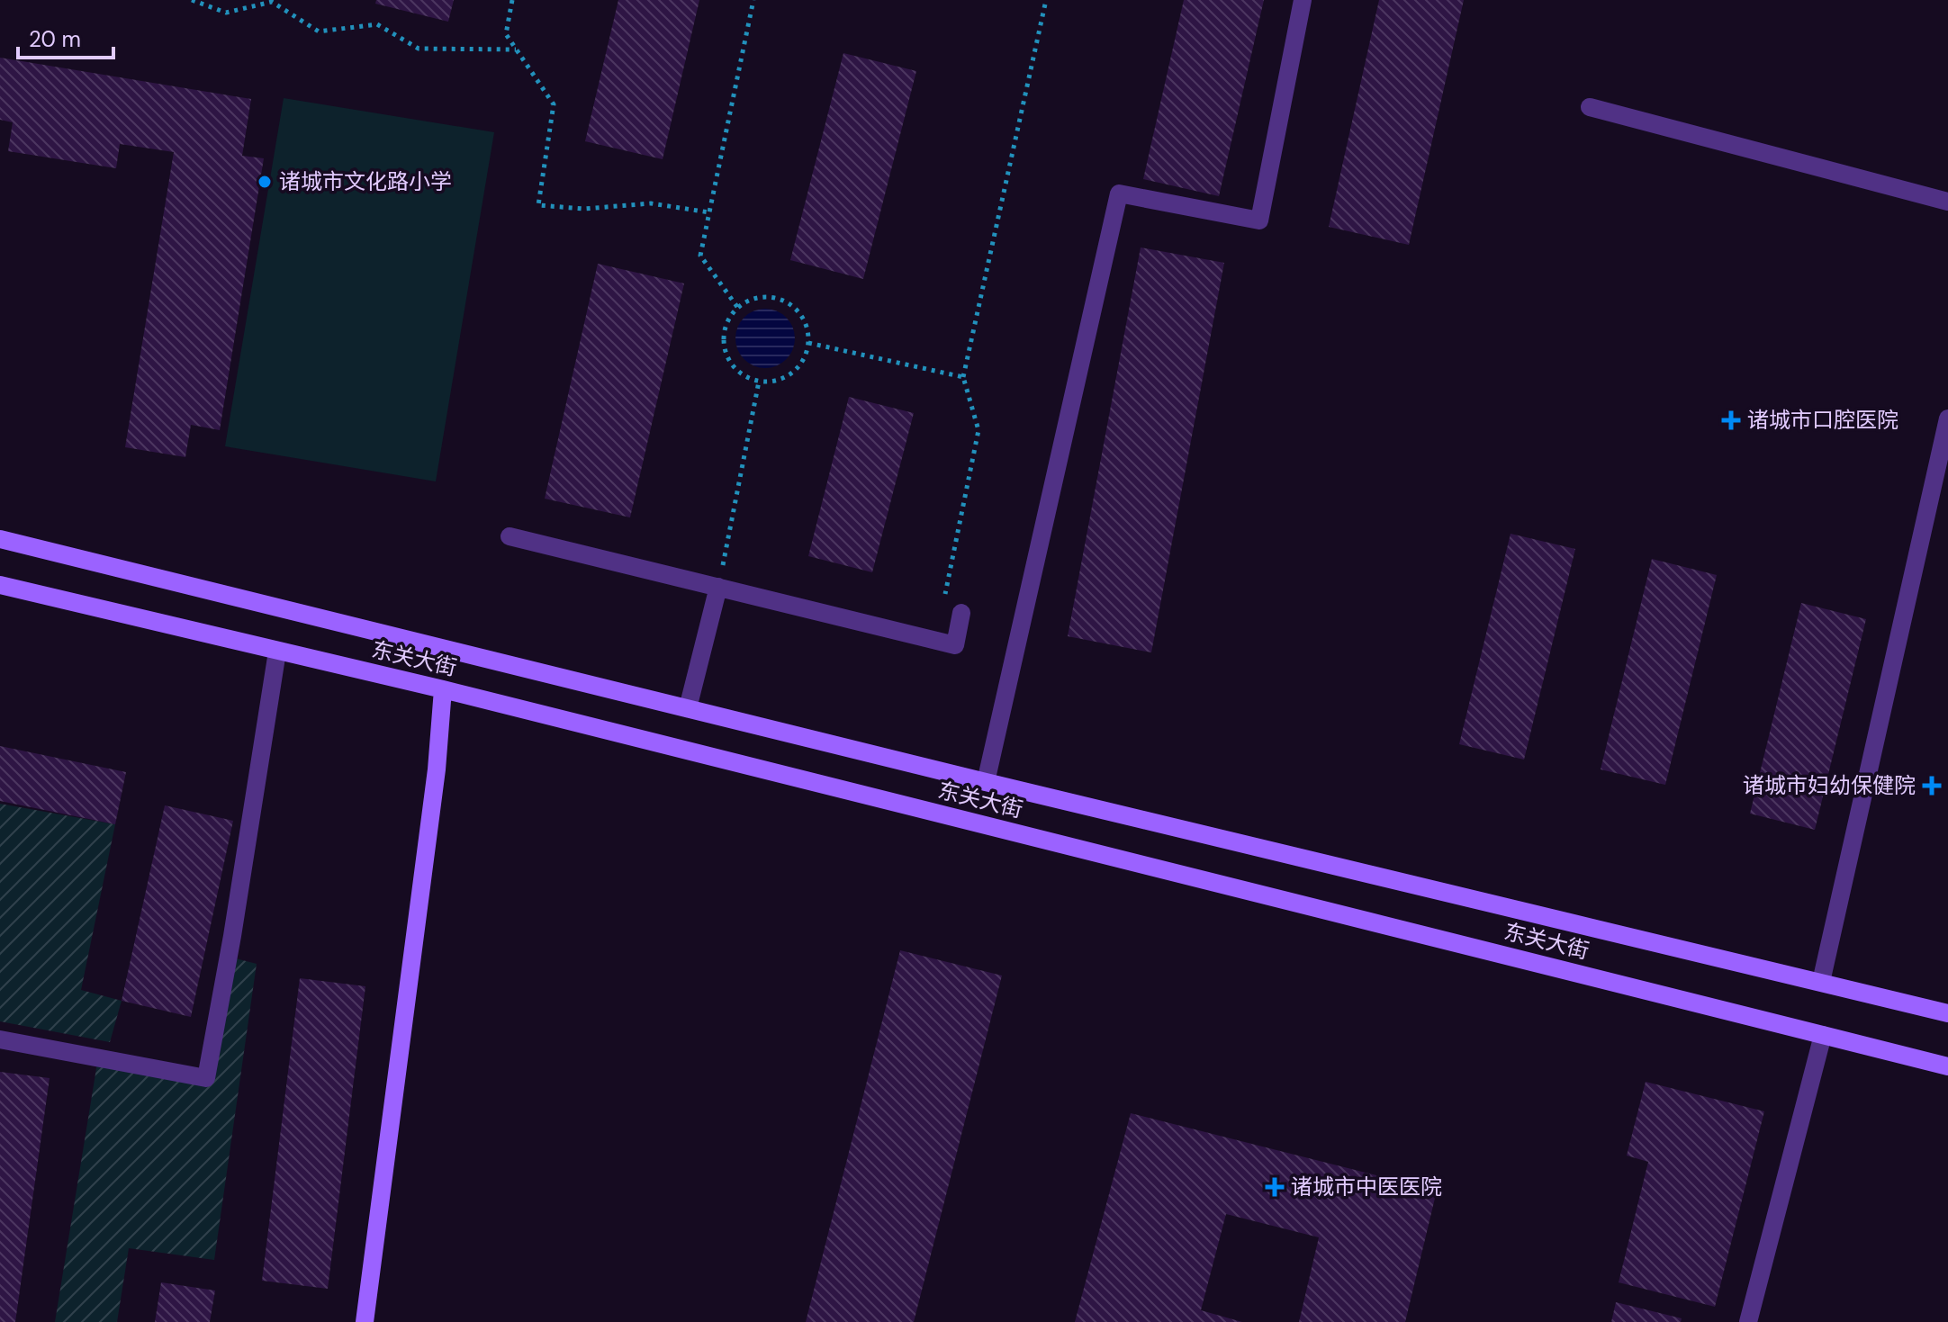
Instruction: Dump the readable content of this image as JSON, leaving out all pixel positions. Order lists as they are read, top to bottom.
{
  "streets": {
    "main road": ["东关大街"]
  },
  "places": {
    "other": ["诸城市文化路小学"],
    "health": ["诸城市口腔医院", "诸城市妇幼保健院", "诸城市中医医院"]
  },
  "scale_bar": "20 m"
}
